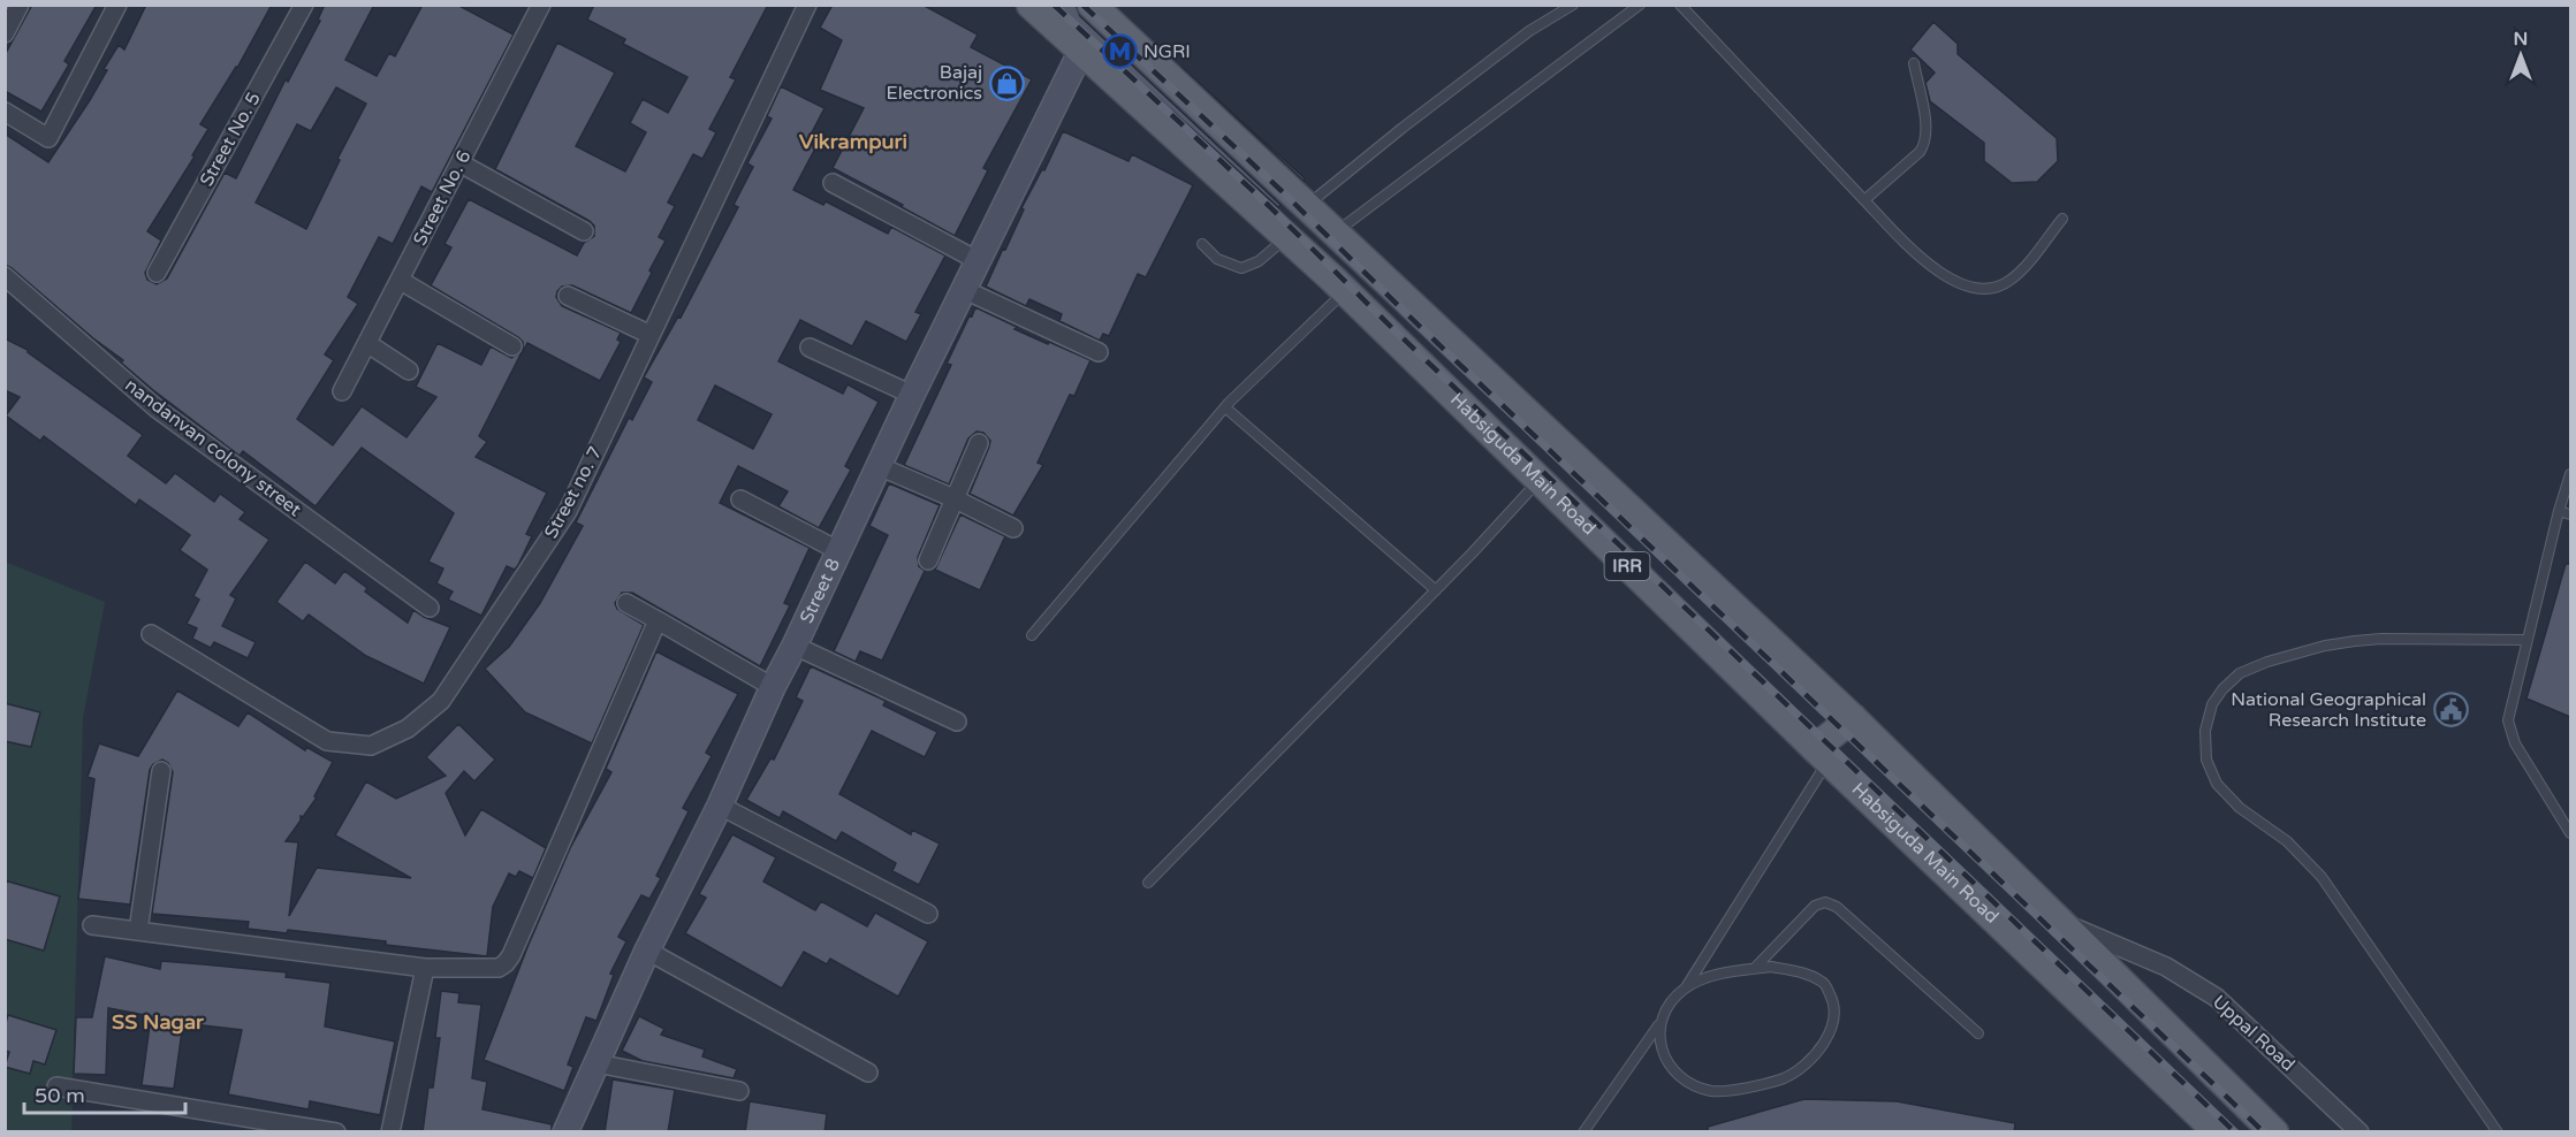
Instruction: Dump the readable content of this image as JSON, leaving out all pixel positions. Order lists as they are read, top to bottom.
{
  "streets": {
    "main road": ["Habsiguda Main Road", "IRR"],
    "street": [
      "Street No. 5",
      "Street No. 6",
      "nandanvan colony street",
      "Street no. 7",
      "Street 8",
      "Uppal Road"
    ]
  },
  "crossings": [
    ["Habsiguda Main Road", "Street 8"],
    ["Habsiguda Main Road", "Uppal Road"]
  ],
  "districts": ["Vikrampuri", "SS Nagar"],
  "places": {
    "metro station": ["NGRI"],
    "shop": ["Bajaj Electronics"],
    "public building": ["National Geographical Research Institute"]
  },
  "scale_bar": "50 m",
  "north": "top"
}
